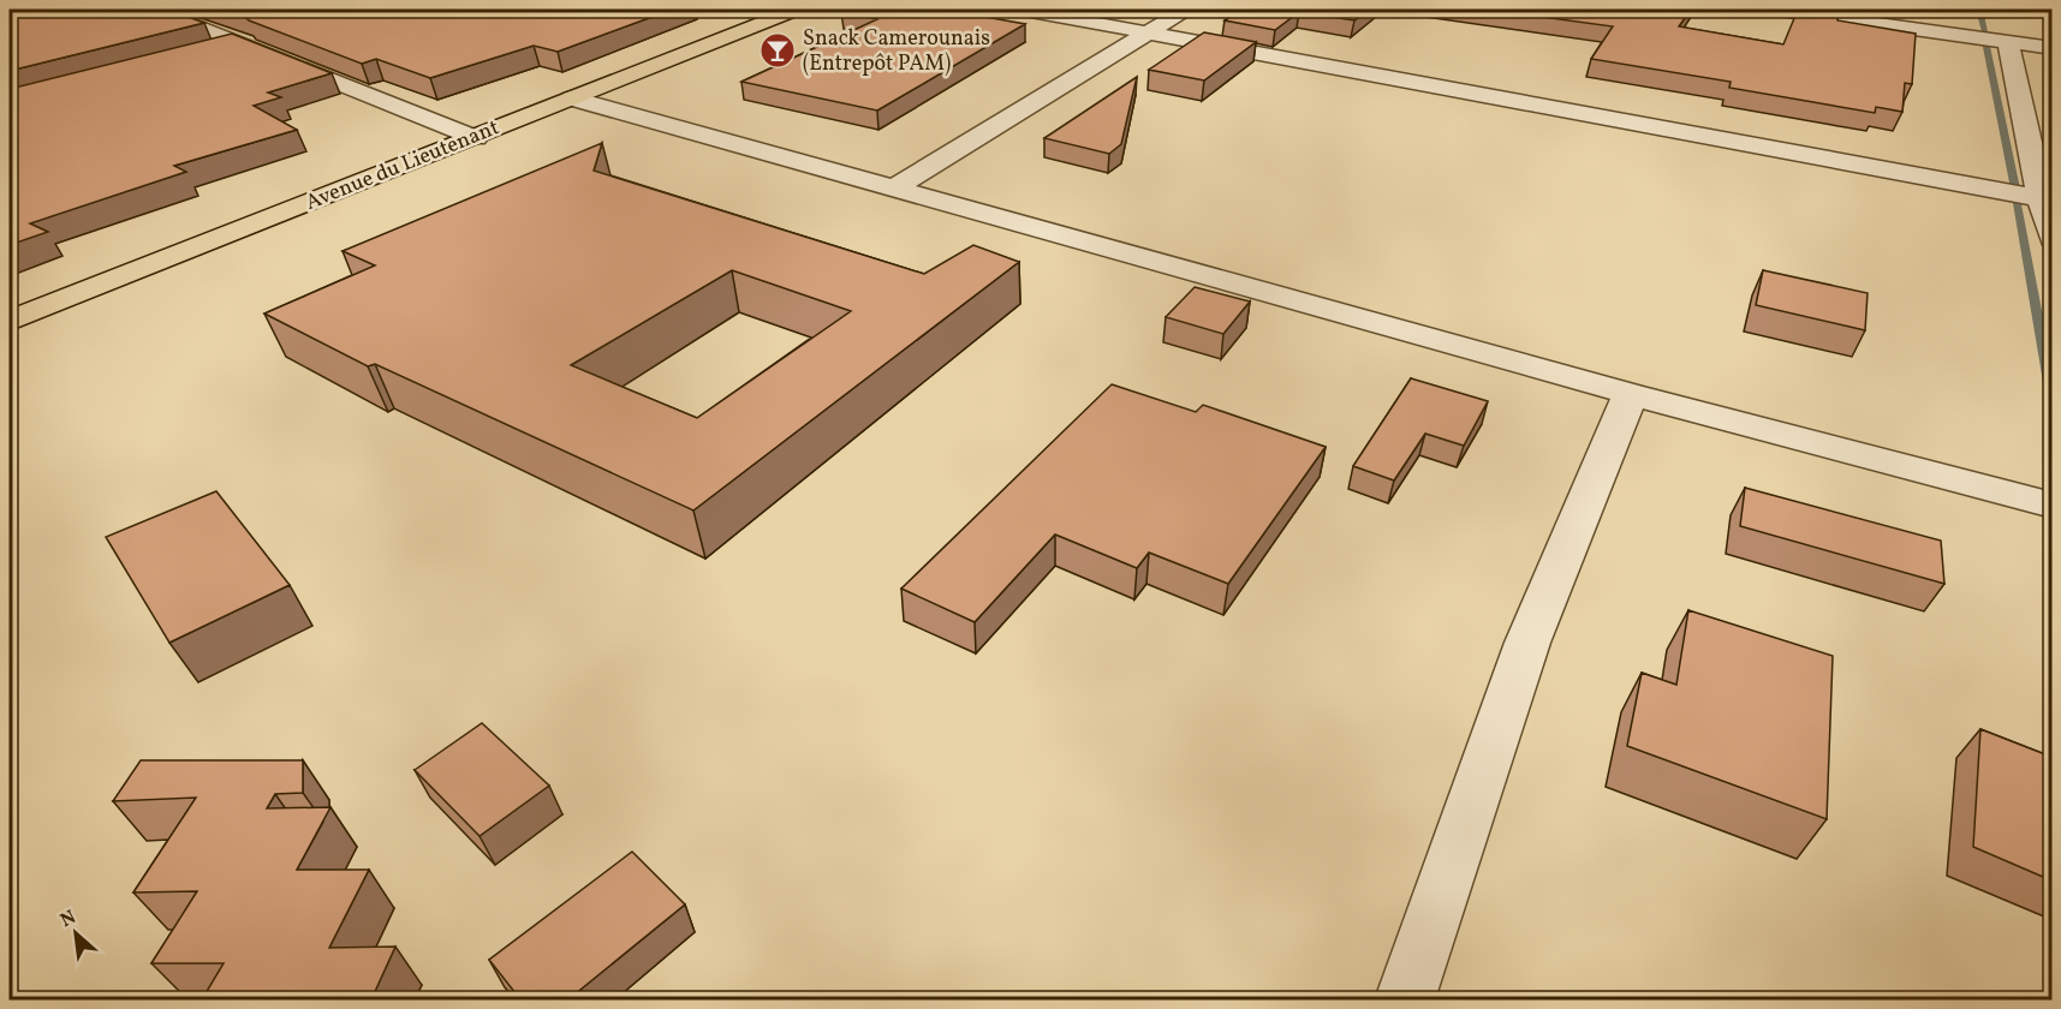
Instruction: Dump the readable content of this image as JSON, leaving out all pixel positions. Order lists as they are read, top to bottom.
{
  "streets": {
    "main road": ["Avenue du Lieutenant"]
  },
  "places": {
    "bar": ["Snack Camerounais (Entrepôt PAM)"]
  },
  "north": "top left"
}
